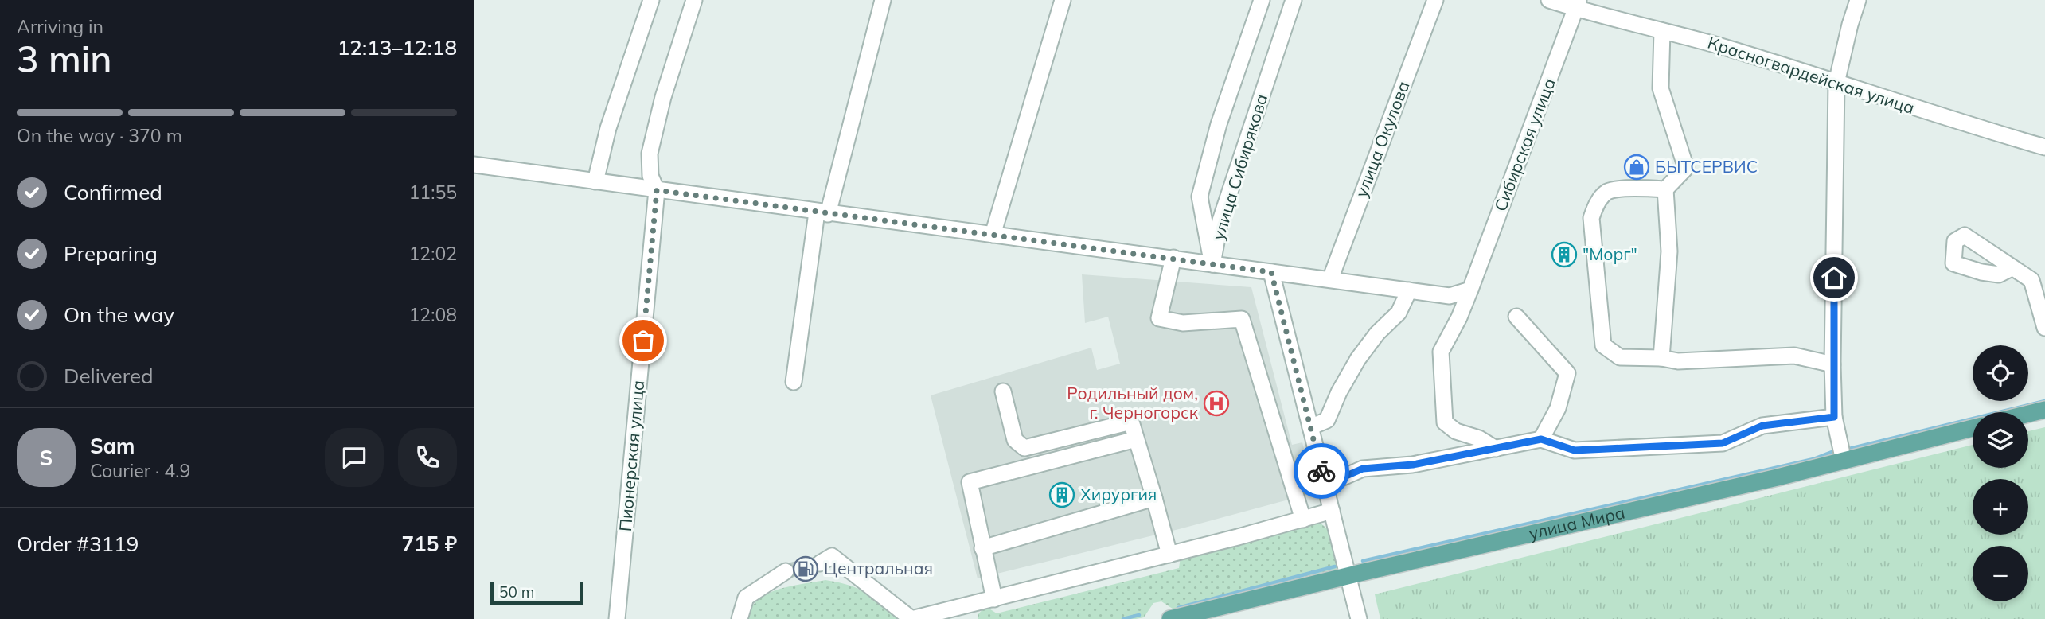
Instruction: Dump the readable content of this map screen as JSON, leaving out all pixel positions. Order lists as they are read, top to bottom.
{
  "streets": {
    "main road": ["улица Мира"],
    "street": [
      "Красногвардейская улица",
      "улица Окулова",
      "Сибирская улица",
      "улица Сибирякова",
      "Пионерская улица"
    ]
  },
  "crossings": [
    ["Красногвардейская улица", "Сибирская улица"]
  ],
  "places": {
    "shop": ["БЫТСЕРВИС"],
    "building": ["\"Морг\"", "Хирургия"],
    "hospital": ["Родильный дом, г. Черногорск"],
    "fuel station": ["Центральная"]
  },
  "scale_bar": "50 m",
  "page": {
    "heading": ["3 min", "Arriving in", "12:13–12:18"],
    "panel": [
      "Sam",
      "Courier · 4.9",
      "Order #3119",
      "715 ₽"
    ],
    "bar": "On the way · 370 m",
    "list": [
      ["Confirmed", "11:55"],
      ["Preparing", "12:02"],
      ["On the way", "12:08"],
      "Delivered"
    ],
    "map_buttons": ["+", "−"],
    "round": "S",
    "scale": "50 m"
  }
}
